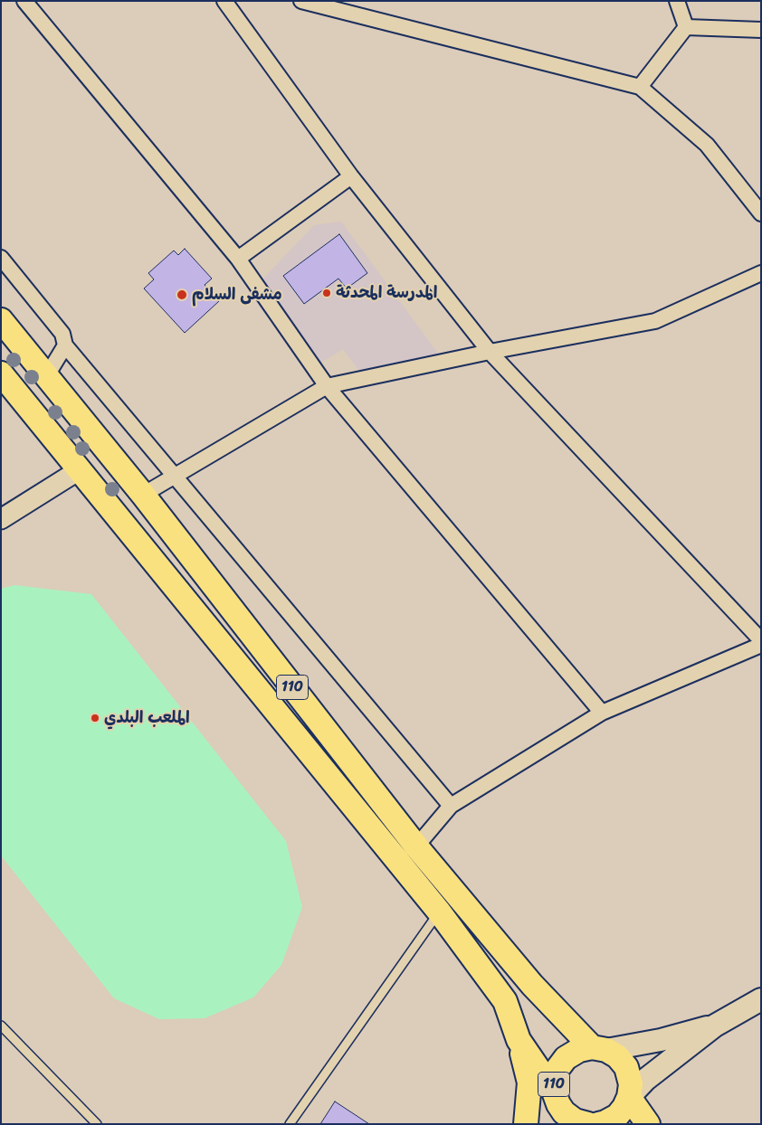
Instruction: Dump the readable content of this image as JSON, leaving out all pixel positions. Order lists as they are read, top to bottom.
{
  "streets": {
    "main road": ["110"]
  },
  "places": ["المدرسة المحدثة", "مشفى السلام", "الملعب البلدي"]
}
